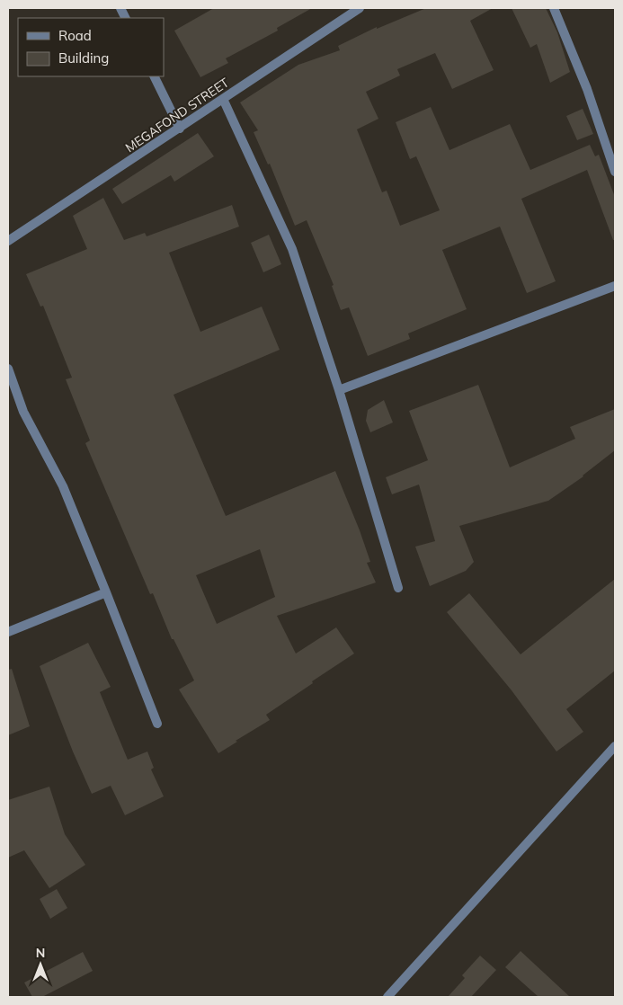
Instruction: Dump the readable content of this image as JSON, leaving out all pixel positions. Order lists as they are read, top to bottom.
{
  "streets": {
    "street": ["MEGAFOND STREET"]
  },
  "legend": ["Road", "Building"],
  "north": "top"
}
